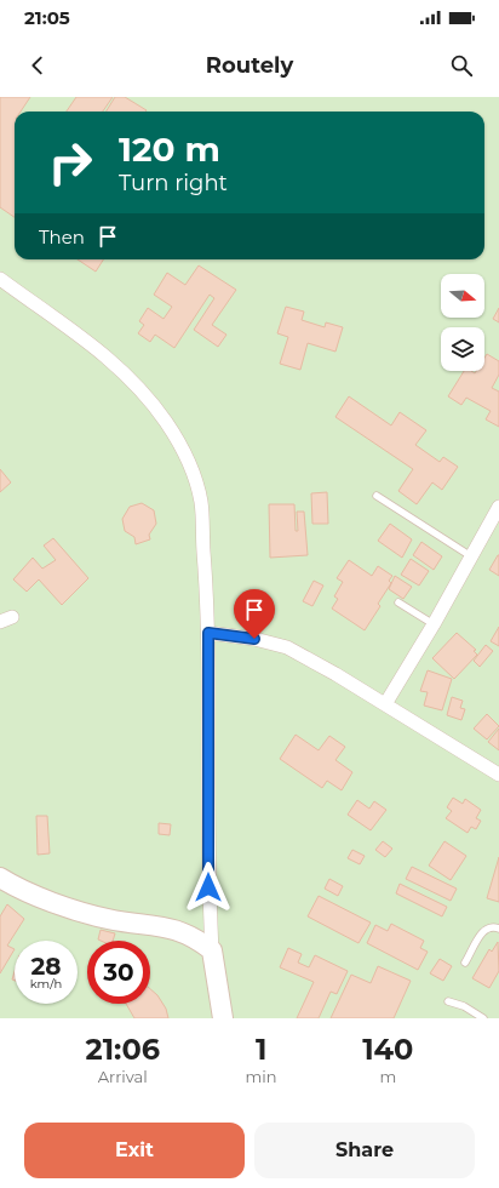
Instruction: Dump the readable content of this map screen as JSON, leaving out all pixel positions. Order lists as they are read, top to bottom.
{
  "north": "right",
  "page": {
    "status": "21:05",
    "header": "Routely",
    "turn": ["120 m", "Turn right"],
    "then": "Then",
    "speed": "28 km/h",
    "limit": "30",
    "eta": [
      "21:06",
      "Arrival",
      "1",
      "min",
      "140",
      "m"
    ],
    "buttons": ["Exit", "Share"]
  }
}
